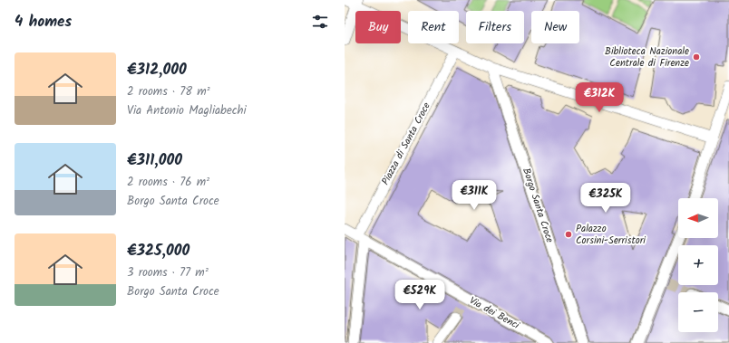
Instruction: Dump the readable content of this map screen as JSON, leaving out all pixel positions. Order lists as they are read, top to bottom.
{
  "streets": {
    "street": ["Piazza di Santa Croce", "Borgo Santa Croce", "Via dei Benci"]
  },
  "crossings": [
    ["Piazza di Santa Croce", "Via dei Benci"]
  ],
  "places": ["Biblioteca Nazionale Centrale di Firenze", "Palazzo Corsini-Serristori"],
  "north": "left",
  "page": {
    "heading": "4 homes",
    "chip": [
      "Buy",
      "Rent",
      "Filters",
      "New"
    ],
    "list": [
      {
        "name": "€312,000",
        "note": "2 rooms · 78 m² · Via Antonio Magliabechi"
      },
      {
        "name": "€311,000",
        "note": "2 rooms · 76 m² · Borgo Santa Croce"
      },
      {
        "name": "€325,000",
        "note": "3 rooms · 77 m² · Borgo Santa Croce"
      }
    ],
    "price": [
      "€312K",
      "€311K",
      "€325K",
      "€529K"
    ],
    "map_buttons": ["+", "−"]
  }
}
